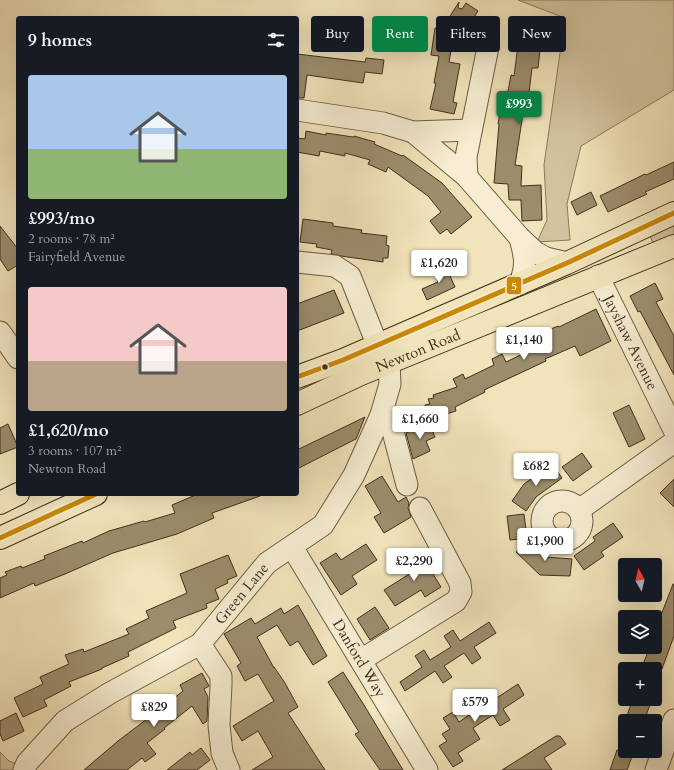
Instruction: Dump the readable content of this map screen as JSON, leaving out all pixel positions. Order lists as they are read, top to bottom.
{
  "streets": {
    "highway": ["Newton Road"],
    "street": ["Jayshaw Avenue", "Green Lane", "Danford Way"]
  },
  "crossings": [
    ["Jayshaw Avenue", "Newton Road"],
    ["Newton Road", "Green Lane"],
    ["Green Lane", "Danford Way"]
  ],
  "lines": ["transit line 5"],
  "north": "top",
  "page": {
    "chip": [
      "Buy",
      "Rent",
      "Filters",
      "New"
    ],
    "heading": "9 homes",
    "list": [
      {
        "name": "£993/mo",
        "note": "2 rooms · 78 m² · Fairyfield Avenue"
      },
      {
        "name": "£1,620/mo",
        "note": "3 rooms · 107 m² · Newton Road"
      }
    ],
    "price": [
      "£993",
      "£1,620",
      "£1,140",
      "£1,660",
      "£682",
      "£1,900",
      "£2,290",
      "£579",
      "£829"
    ],
    "map_buttons": ["+", "−"]
  }
}
